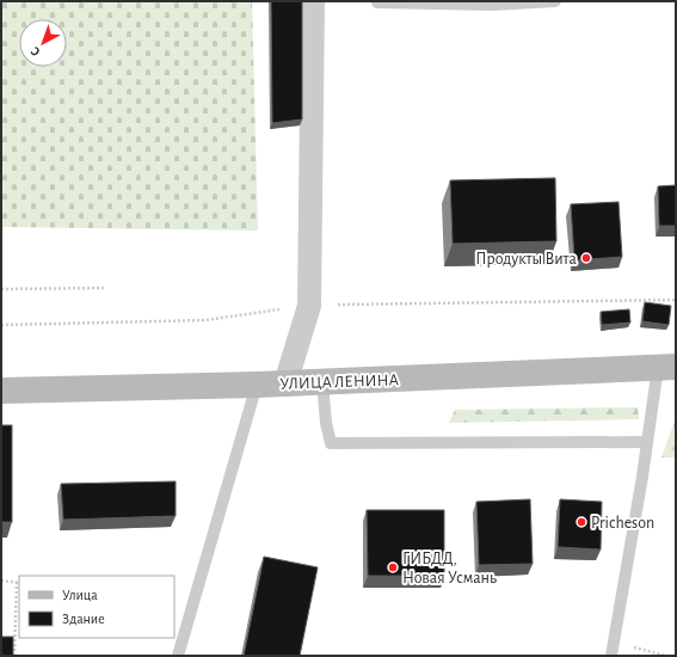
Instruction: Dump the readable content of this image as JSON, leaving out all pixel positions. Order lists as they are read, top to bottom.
{
  "streets": {
    "main road": ["УЛИЦА ЛЕНИНА"]
  },
  "places": ["Продукты Вита", "Pricheson", "ГИБДД, Новая Усмань"],
  "legend": ["Улица", "Здание"],
  "north": "bottom left"
}
